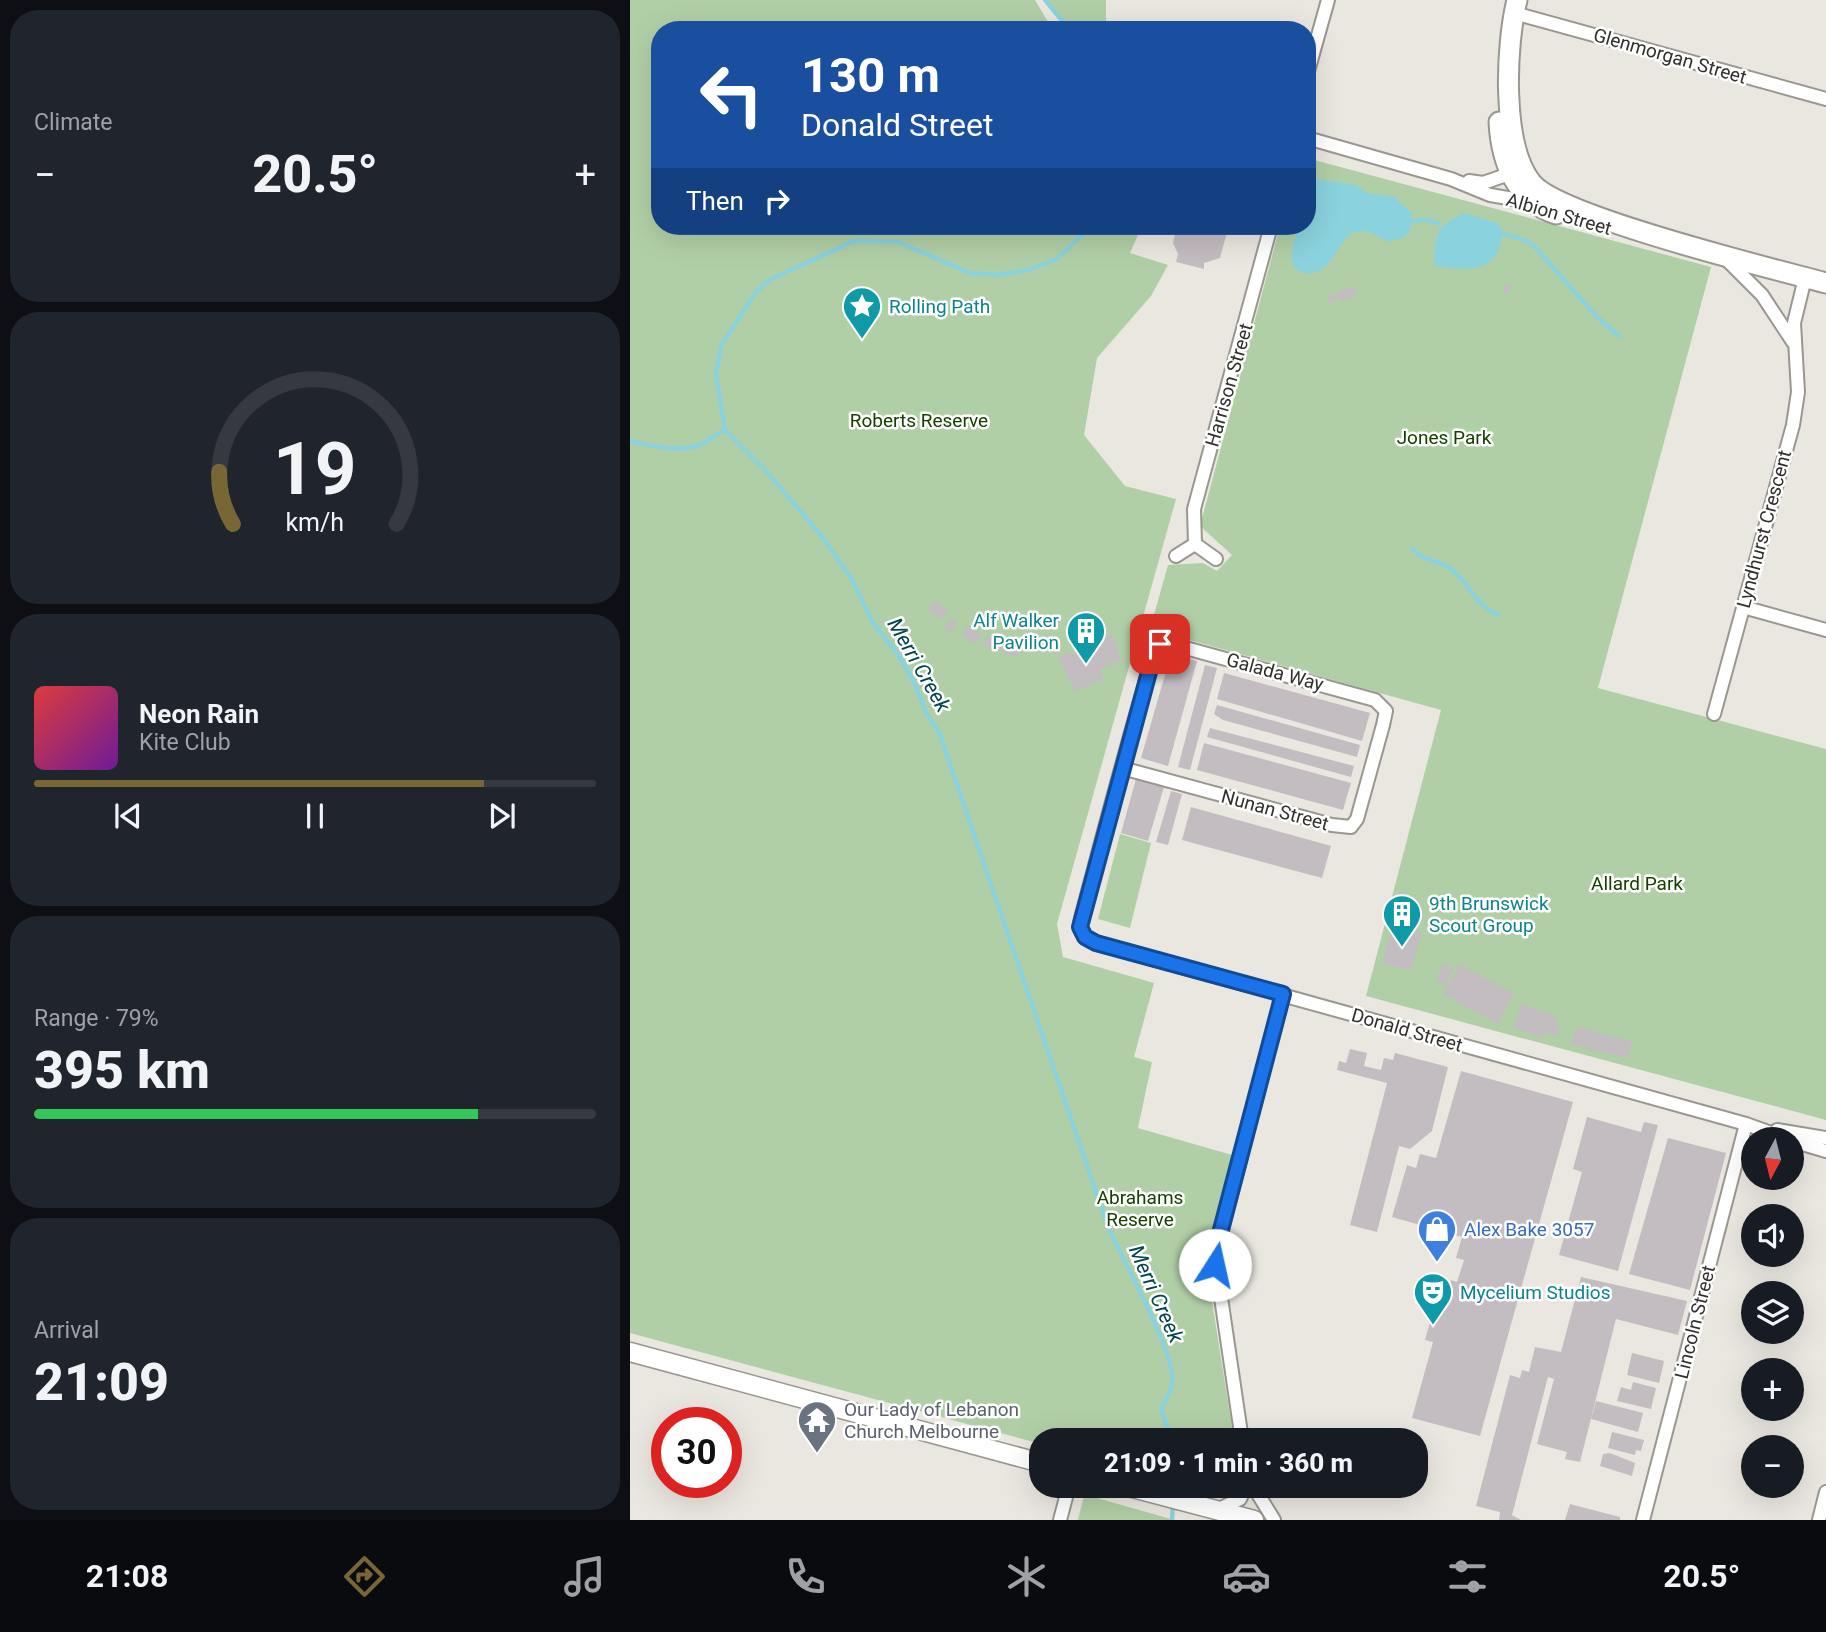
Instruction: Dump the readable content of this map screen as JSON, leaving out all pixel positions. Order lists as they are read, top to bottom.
{
  "streets": {
    "main road": ["Albion Street"],
    "street": [
      "Glenmorgan Street",
      "Harrison Street",
      "Lyndhurst Crescent",
      "Galada Way",
      "Nunan Street",
      "Donald Street",
      "Lincoln Street"
    ]
  },
  "crossings": [
    ["Albion Street", "Lyndhurst Crescent"],
    ["Galada Way", "Nunan Street"],
    ["Galada Way", "Donald Street"],
    ["Nunan Street", "Donald Street"],
    ["Donald Street", "Lincoln Street"]
  ],
  "water": ["Merri Creek"],
  "parks": [
    "Roberts Reserve",
    "Jones Park",
    "Allard Park",
    "Abrahams Reserve"
  ],
  "places": {
    "place": ["Rolling Path"],
    "building": ["Alf Walker Pavilion", "9th Brunswick Scout Group"],
    "shop": ["Alex Bake 3057"],
    "theatre": ["Mycelium Studios"],
    "temple": ["Our Lady of Lebanon Church Melbourne"]
  },
  "north": "bottom",
  "page": {
    "tile": [
      "Climate",
      ["Range · 79%", "395 km"],
      ["Arrival", "21:09"]
    ],
    "turn": ["130 m", "Donald Street"],
    "heat": ["−", "20.5°", "+"],
    "then": "Then",
    "song": ["Neon Rain", "Kite Club"],
    "map_buttons": ["+", "−"],
    "limit": "30",
    "trip": "21:09 · 1 min · 360 m",
    "tabs": ["21:08", "20.5°"],
    "gauge": ["19", "km/h"]
  }
}
